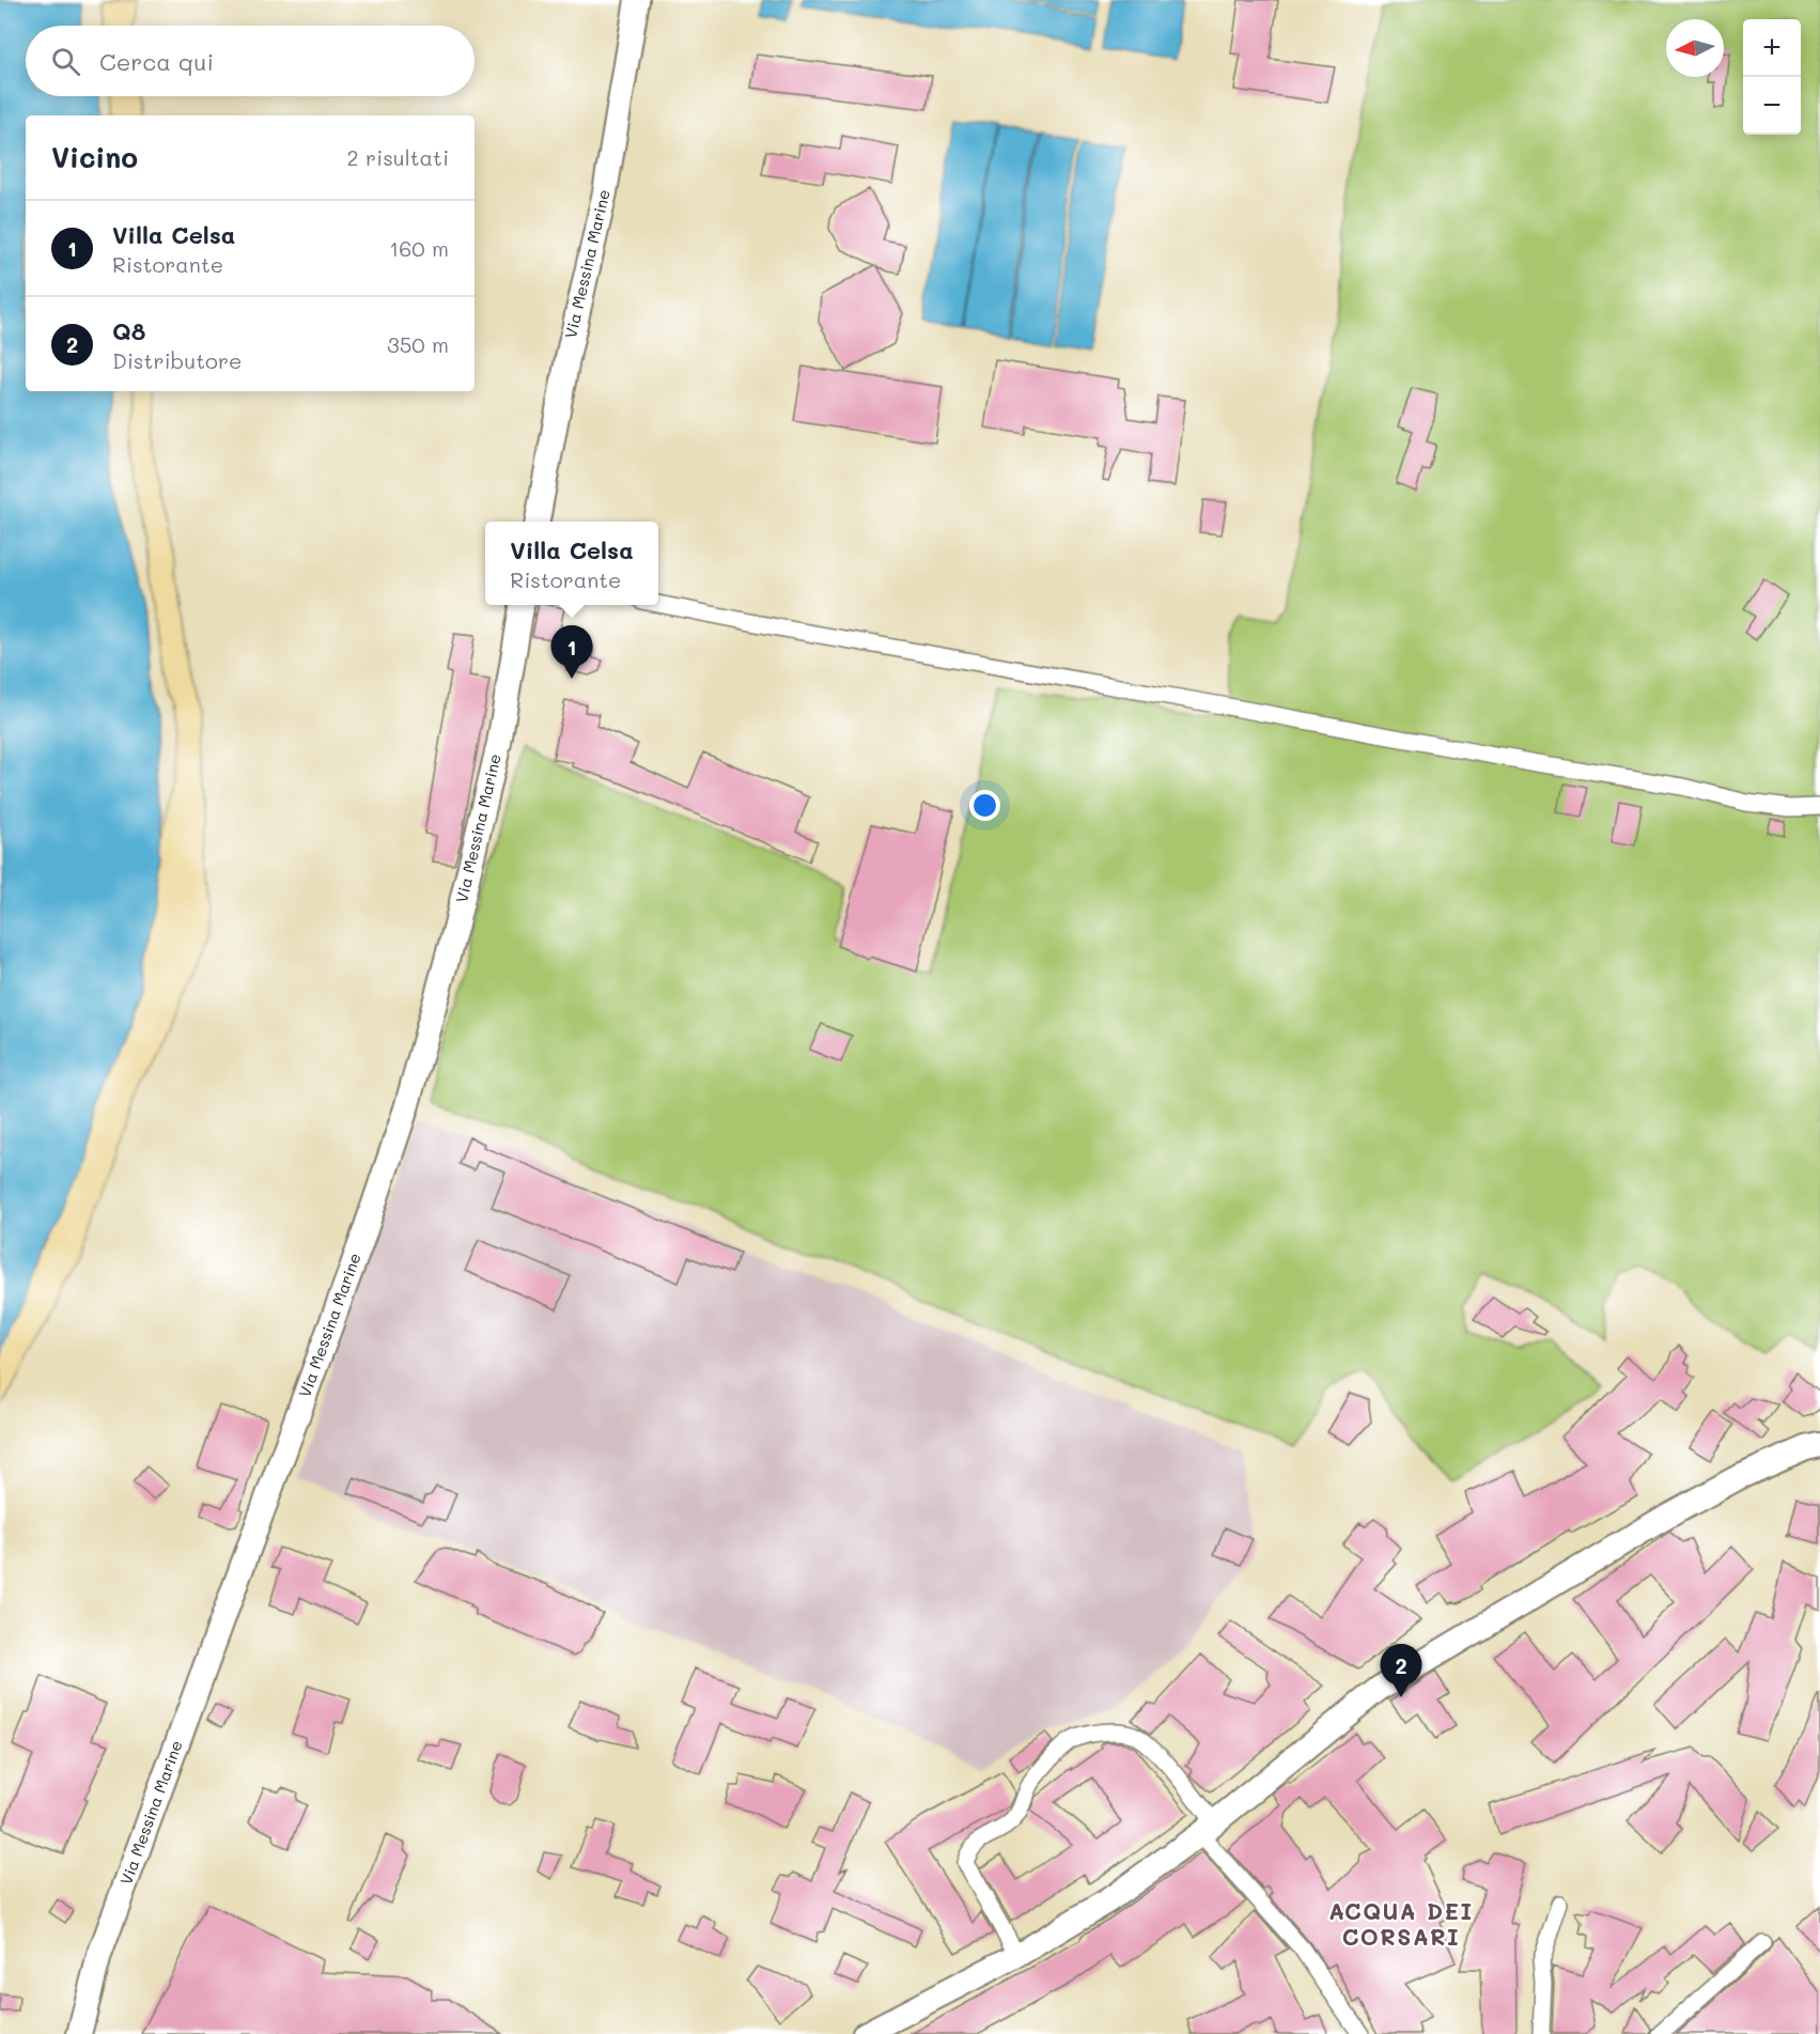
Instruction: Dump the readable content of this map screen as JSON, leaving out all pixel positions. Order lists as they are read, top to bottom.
{
  "streets": {
    "main road": ["Via Messina Marine"]
  },
  "districts": ["ACQUA DEI CORSARI"],
  "north": "left",
  "page": {
    "map_buttons": ["+", "−"],
    "search": "Cerca qui",
    "heading": ["Vicino", "2 risultati"],
    "list": [
      {
        "mark": "1",
        "name": "Villa Celsa",
        "note": "Ristorante",
        "value": "160 m"
      },
      {
        "mark": "2",
        "name": "Q8",
        "note": "Distributore",
        "value": "350 m"
      }
    ],
    "popup": ["Villa Celsa", "Ristorante"],
    "pins": ["1", "2"]
  }
}
